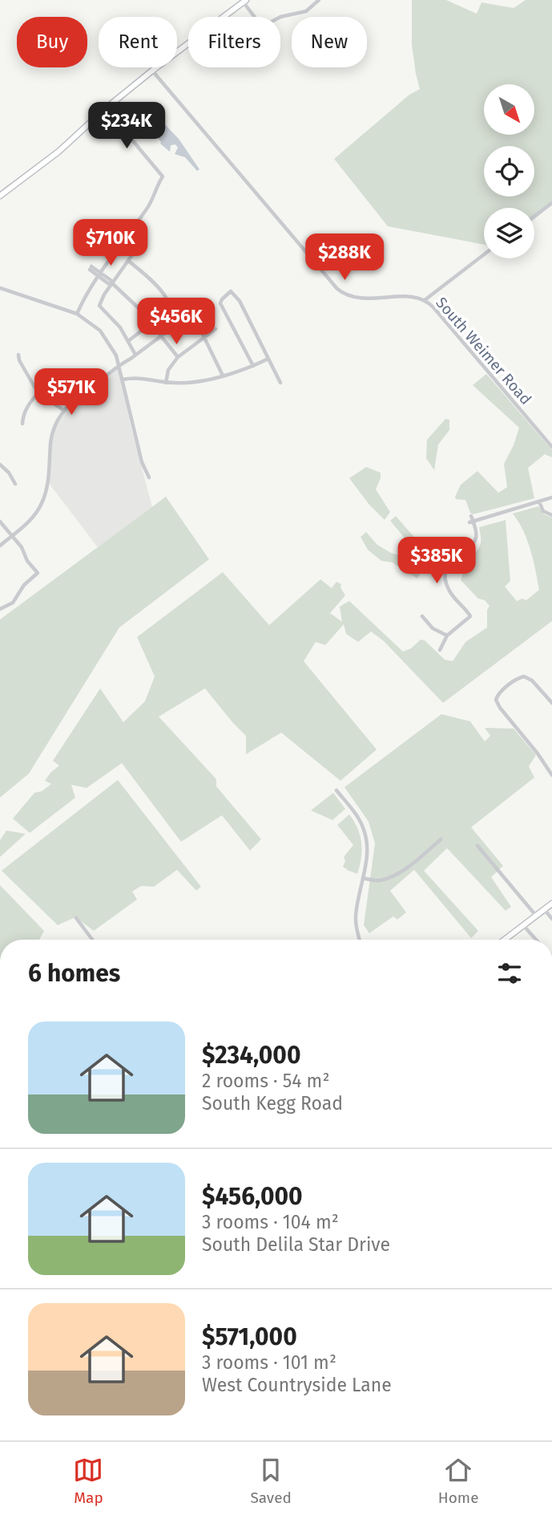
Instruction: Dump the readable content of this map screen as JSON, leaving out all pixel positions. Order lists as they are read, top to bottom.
{
  "streets": {
    "street": ["South Weimer Road"]
  },
  "north": "bottom right",
  "page": {
    "chip": [
      "Buy",
      "Rent",
      "Filters",
      "New"
    ],
    "price": [
      "$234K",
      "$710K",
      "$288K",
      "$456K",
      "$571K",
      "$385K"
    ],
    "heading": "6 homes",
    "list": [
      {
        "name": "$234,000",
        "note": "2 rooms · 54 m² · South Kegg Road"
      },
      {
        "name": "$456,000",
        "note": "3 rooms · 104 m² · South Delila Star Drive"
      },
      {
        "name": "$571,000",
        "note": "3 rooms · 101 m² · West Countryside Lane"
      }
    ],
    "tabs": ["Map", "Saved", "Home"]
  }
}
